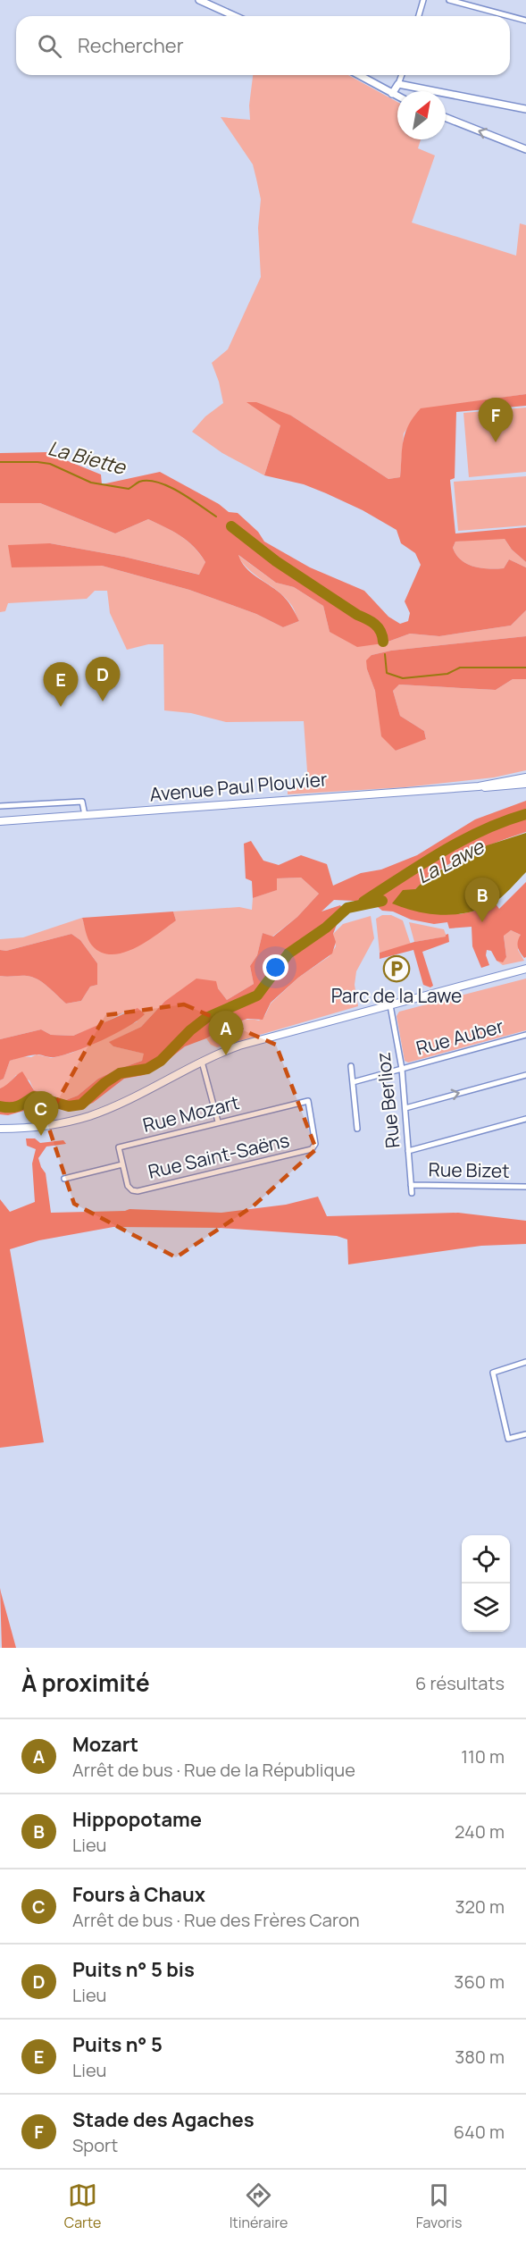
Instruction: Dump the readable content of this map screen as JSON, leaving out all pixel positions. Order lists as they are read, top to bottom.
{
  "streets": {
    "main road": ["Avenue Paul Plouvier"],
    "street": [
      "Rue Auber",
      "Rue Berlioz",
      "Rue Mozart",
      "Rue Saint-Saëns",
      "Rue Bizet"
    ]
  },
  "crossings": [
    ["Rue Auber", "Rue Berlioz"],
    ["Rue Berlioz", "Rue Bizet"],
    ["Rue Mozart", "Rue Saint-Saëns"]
  ],
  "water": ["La Biette", "La Lawe"],
  "places": {
    "parking": ["Parc de la Lawe"]
  },
  "north": "top right",
  "page": {
    "search": "Rechercher",
    "pins": [
      "F",
      "D",
      "E",
      "B",
      "A",
      "C"
    ],
    "heading": ["À proximité", "6 résultats"],
    "list": [
      {
        "mark": "A",
        "name": "Mozart",
        "note": "Arrêt de bus · Rue de la République",
        "value": "110 m"
      },
      {
        "mark": "B",
        "name": "Hippopotame",
        "note": "Lieu",
        "value": "240 m"
      },
      {
        "mark": "C",
        "name": "Fours à Chaux",
        "note": "Arrêt de bus · Rue des Frères Caron",
        "value": "320 m"
      },
      {
        "mark": "D",
        "name": "Puits n° 5 bis",
        "note": "Lieu",
        "value": "360 m"
      },
      {
        "mark": "E",
        "name": "Puits n° 5",
        "note": "Lieu",
        "value": "380 m"
      },
      {
        "mark": "F",
        "name": "Stade des Agaches",
        "note": "Sport",
        "value": "640 m"
      }
    ],
    "nav": ["Carte", "Itinéraire", "Favoris"]
  }
}
